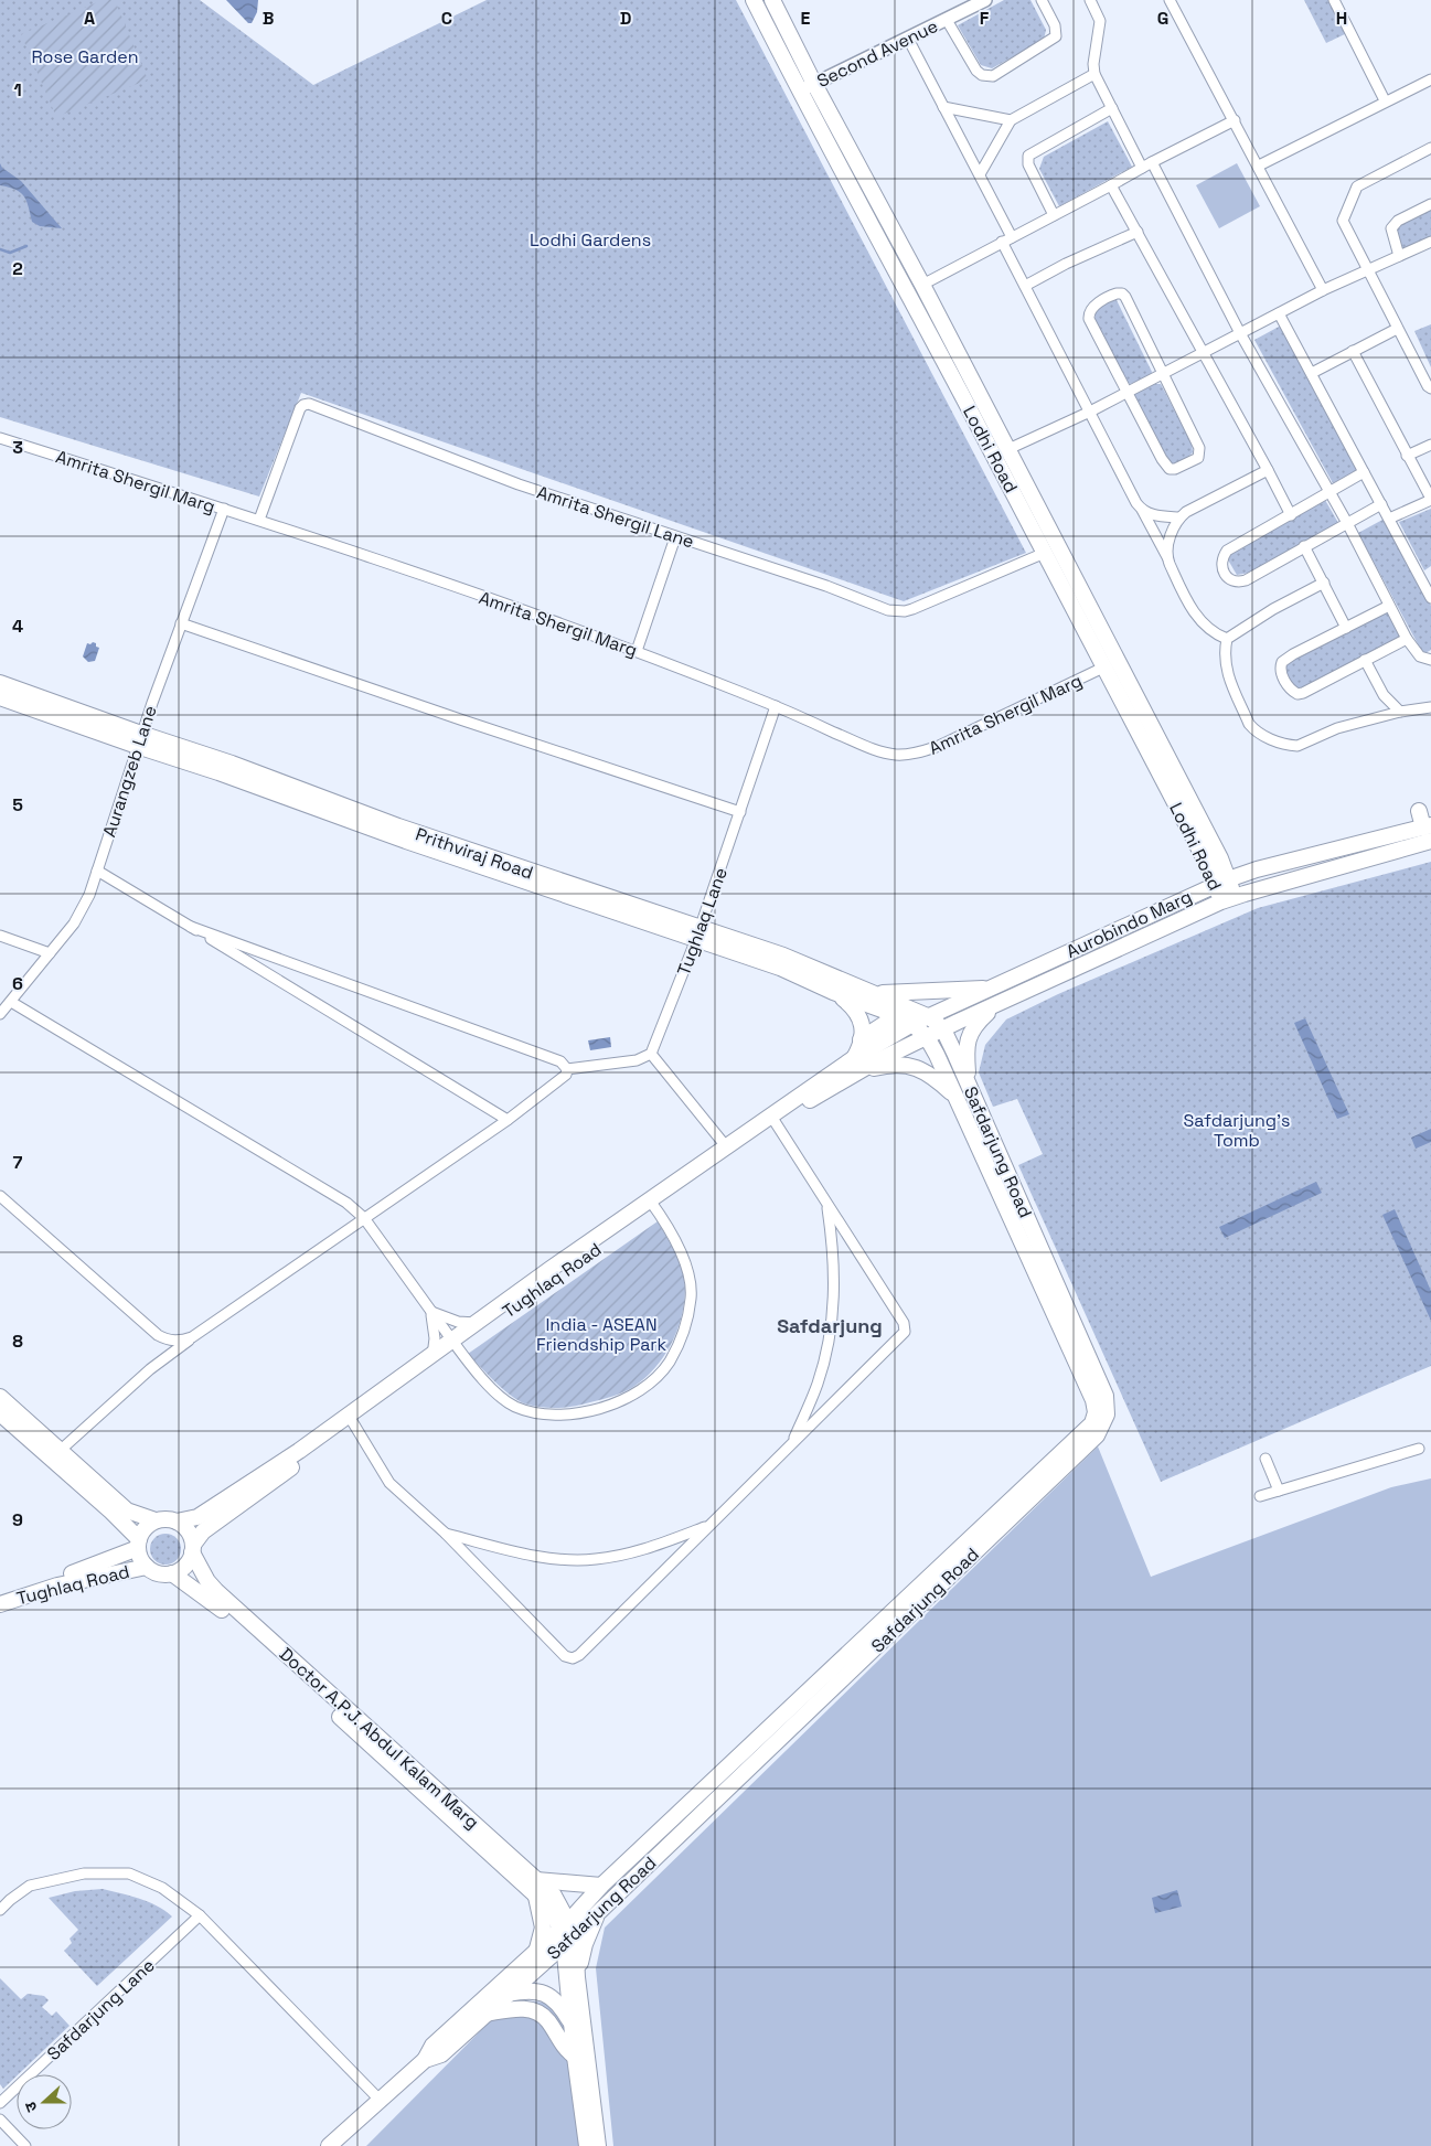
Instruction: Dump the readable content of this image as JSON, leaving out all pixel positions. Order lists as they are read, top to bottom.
{
  "streets": {
    "main road": [
      "Lodhi Road",
      "Prithviraj Road",
      "Aurobindo Marg",
      "Safdarjung Road",
      "Tughlaq Road",
      "Doctor A.P.J. Abdul Kalam Marg"
    ],
    "street": [
      "Second Avenue",
      "Amrita Shergil Marg",
      "Amrita Shergil Lane",
      "Aurangzeb Lane",
      "Tughlaq Lane",
      "Safdarjung Lane"
    ]
  },
  "crossings": [
    ["Second Avenue", "Lodhi Road"],
    ["Lodhi Road", "Amrita Shergil Marg"],
    ["Lodhi Road", "Amrita Shergil Lane"],
    ["Lodhi Road", "Aurobindo Marg"],
    ["Amrita Shergil Marg", "Amrita Shergil Lane"],
    ["Amrita Shergil Marg", "Aurangzeb Lane"],
    ["Amrita Shergil Marg", "Tughlaq Lane"],
    ["Aurangzeb Lane", "Prithviraj Road"],
    ["Prithviraj Road", "Tughlaq Lane"],
    ["Prithviraj Road", "Aurobindo Marg"],
    ["Prithviraj Road", "Safdarjung Road"],
    ["Prithviraj Road", "Tughlaq Road"],
    ["Aurobindo Marg", "Safdarjung Road"],
    ["Aurobindo Marg", "Tughlaq Road"],
    ["Safdarjung Road", "Tughlaq Road"],
    ["Safdarjung Road", "Doctor A.P.J. Abdul Kalam Marg"],
    ["Tughlaq Road", "Doctor A.P.J. Abdul Kalam Marg"]
  ],
  "districts": ["Safdarjung"],
  "parks": [
    "Rose Garden",
    "Lodhi Gardens",
    "Safdarjung's Tomb",
    "India - ASEAN Friendship Park"
  ],
  "north": "left",
  "grid": {
    "columns": [
      "A",
      "B",
      "C",
      "D",
      "E",
      "F",
      "G",
      "H"
    ],
    "rows": [
      "1",
      "2",
      "3",
      "4",
      "5",
      "6",
      "7",
      "8",
      "9"
    ]
  }
}
